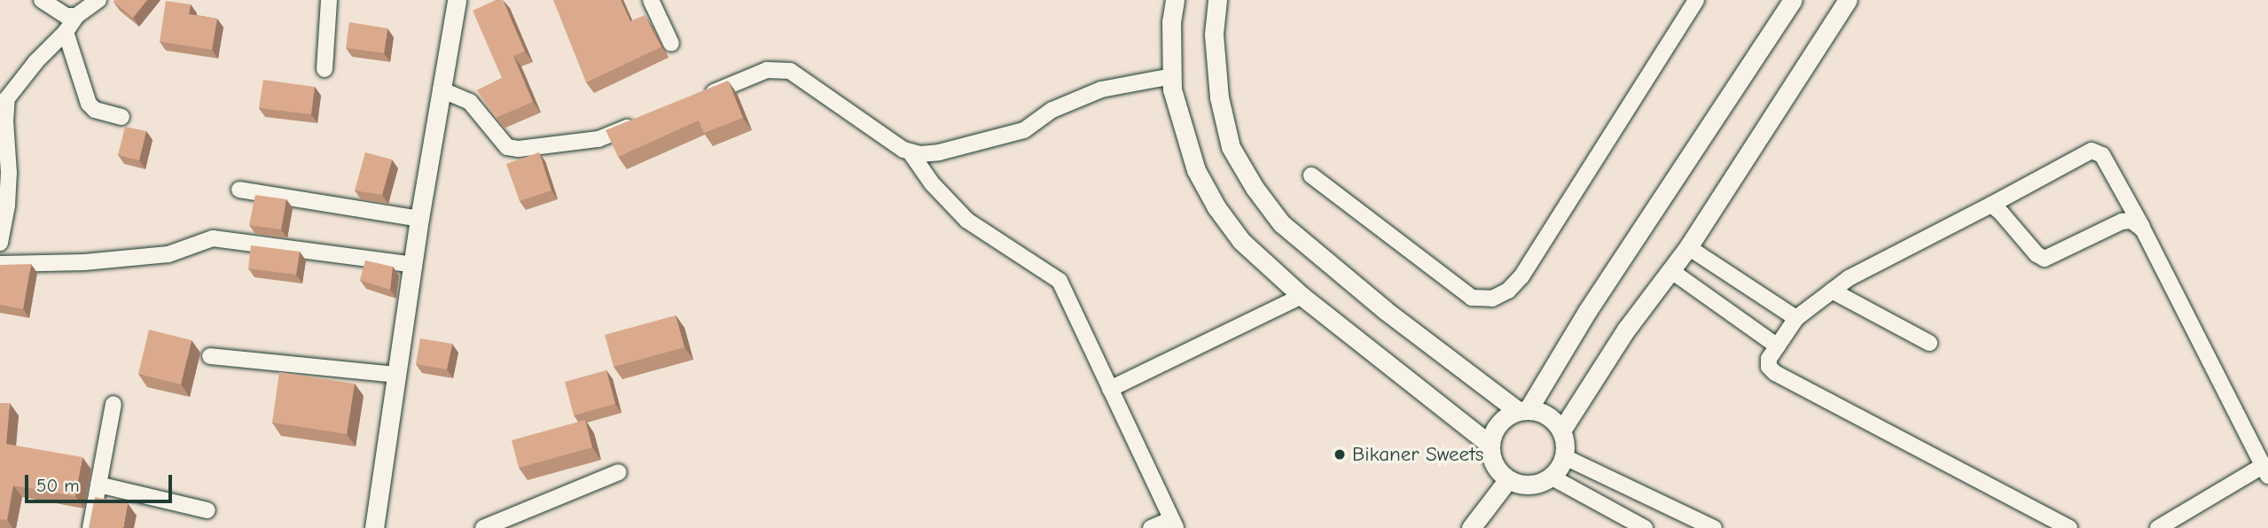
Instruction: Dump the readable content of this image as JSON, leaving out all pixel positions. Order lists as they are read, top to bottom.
{
  "places": ["Bikaner Sweets"],
  "scale_bar": "50 m"
}
